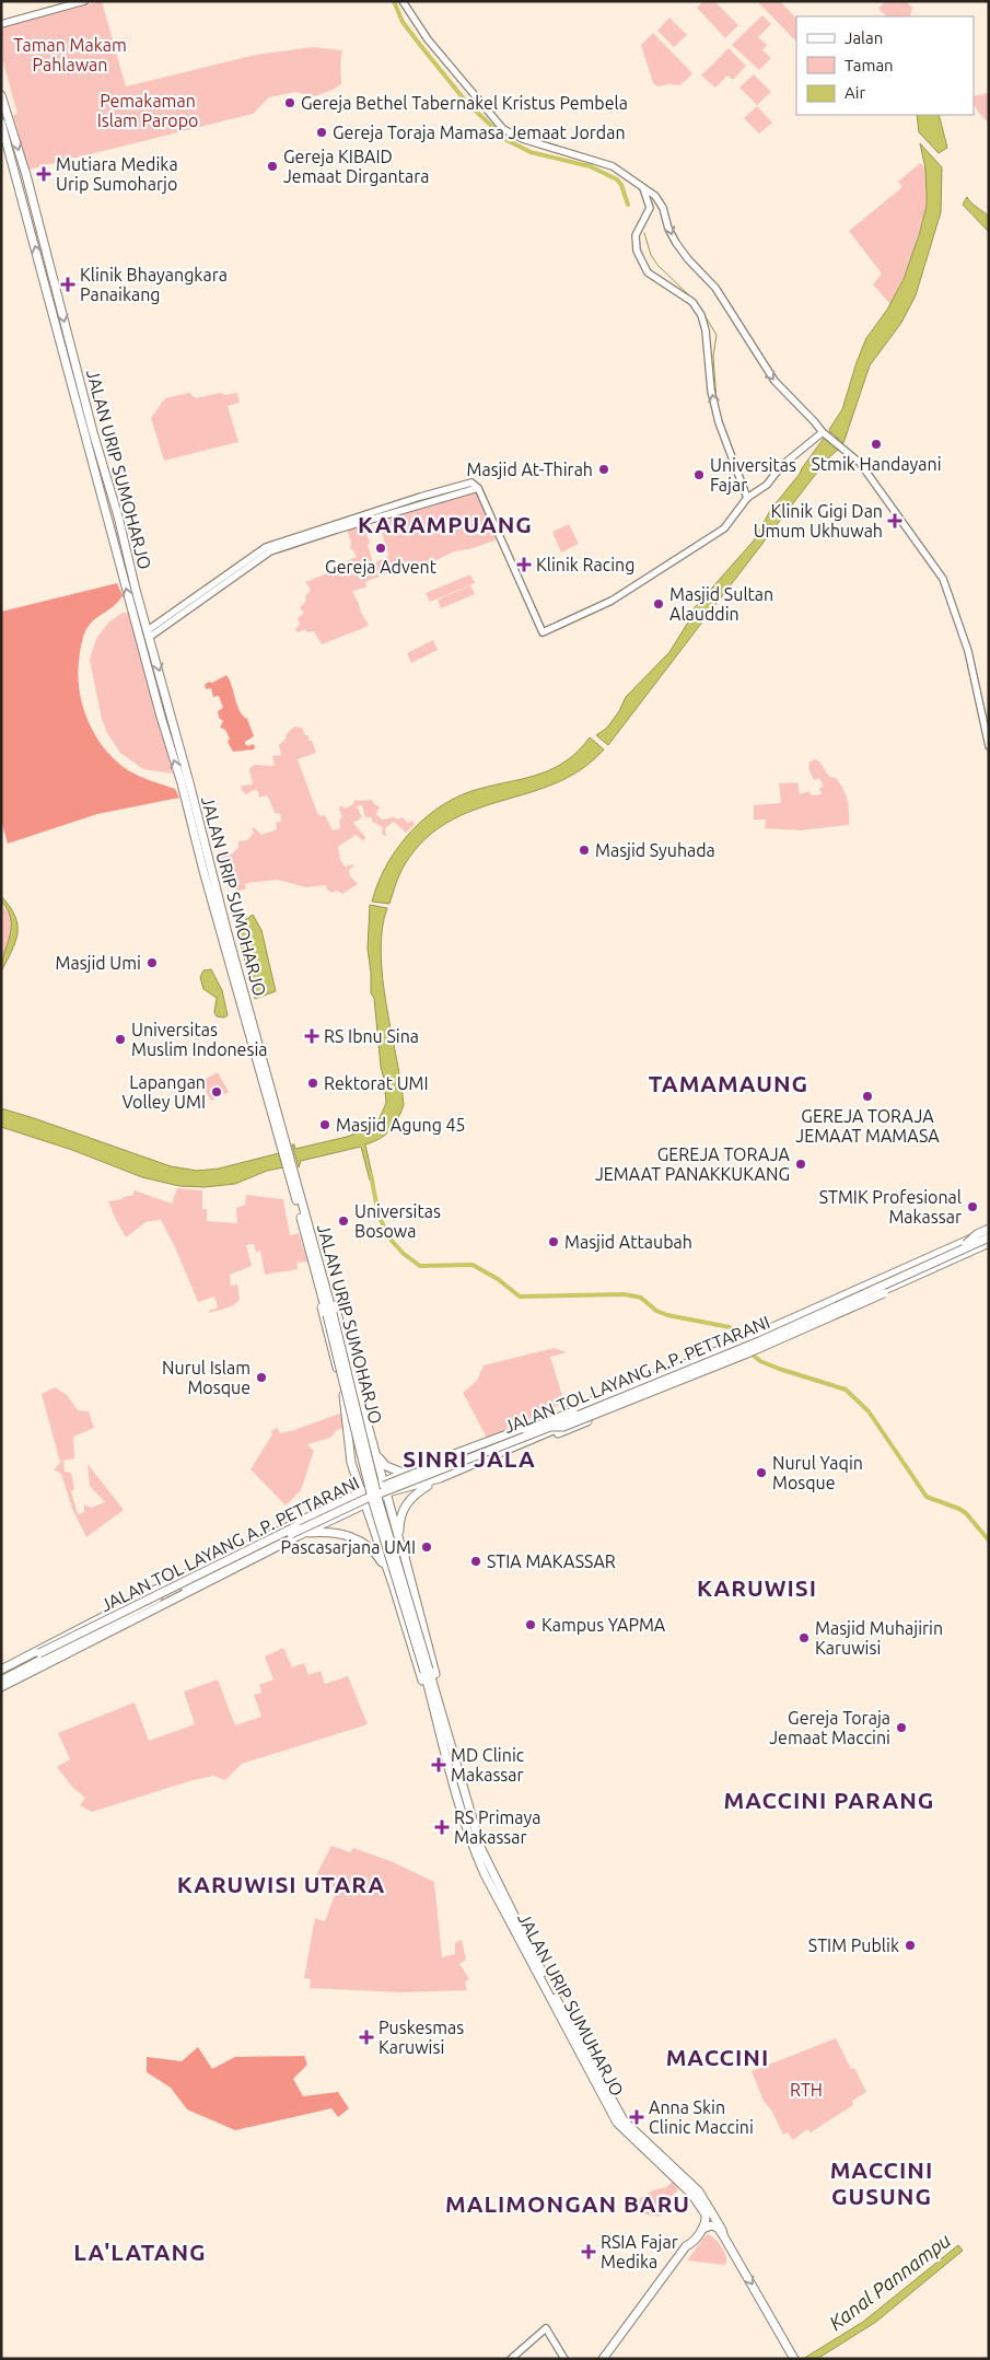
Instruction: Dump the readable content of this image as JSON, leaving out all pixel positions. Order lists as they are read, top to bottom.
{
  "streets": {
    "highway": ["JALAN URIP SUMOHARJO", "JALAN TOL LAYANG A.P. PETTARANI", "JALAN URIP SUMUHARJO"]
  },
  "crossings": [
    ["JALAN URIP SUMOHARJO", "JALAN URIP SUMUHARJO"]
  ],
  "districts": [
    "KARAMPUANG",
    "TAMAMAUNG",
    "SINRI JALA",
    "KARUWISI",
    "MACCINI PARANG",
    "KARUWISI UTARA",
    "MACCINI",
    "MACCINI GUSUNG",
    "MALIMONGAN BARU",
    "LA'LATANG"
  ],
  "water": ["Kanal Pannampu"],
  "parks": ["Taman Makam Pahlawan", "Pemakaman Islam Paropo", "RTH"],
  "places": {
    "other": [
      "Gereja Bethel Tabernakel Kristus Pembela",
      "Gereja Toraja Mamasa Jemaat Jordan",
      "Gereja KIBAID Jemaat Dirgantara",
      "Stmik Handayani",
      "Masjid At-Thirah",
      "Universitas Fajar",
      "Gereja Advent",
      "Masjid Sultan Alauddin",
      "Masjid Syuhada",
      "Masjid Umi",
      "Universitas Muslim Indonesia",
      "Rektorat UMI",
      "Lapangan Volley UMI",
      "GEREJA TORAJA JEMAAT MAMASA",
      "Masjid Agung 45",
      "GEREJA TORAJA JEMAAT PANAKKUKANG",
      "STMIK Profesional Makassar",
      "Universitas Bosowa",
      "Masjid Attaubah",
      "Nurul Islam Mosque",
      "Nurul Yaqin Mosque",
      "Pascasarjana UMI",
      "STIA MAKASSAR",
      "Kampus YAPMA",
      "Masjid Muhajirin Karuwisi",
      "Gereja Toraja Jemaat Maccini",
      "STIM Publik"
    ],
    "health": [
      "Mutiara Medika Urip Sumoharjo",
      "Klinik Bhayangkara Panaikang",
      "Klinik Gigi Dan Umum Ukhuwah",
      "Klinik Racing",
      "RS Ibnu Sina",
      "MD Clinic Makassar",
      "RS Primaya Makassar",
      "Puskesmas Karuwisi",
      "Anna Skin Clinic Maccini",
      "RSIA Fajar Medika"
    ]
  },
  "legend": ["Jalan", "Taman", "Air"]
}
